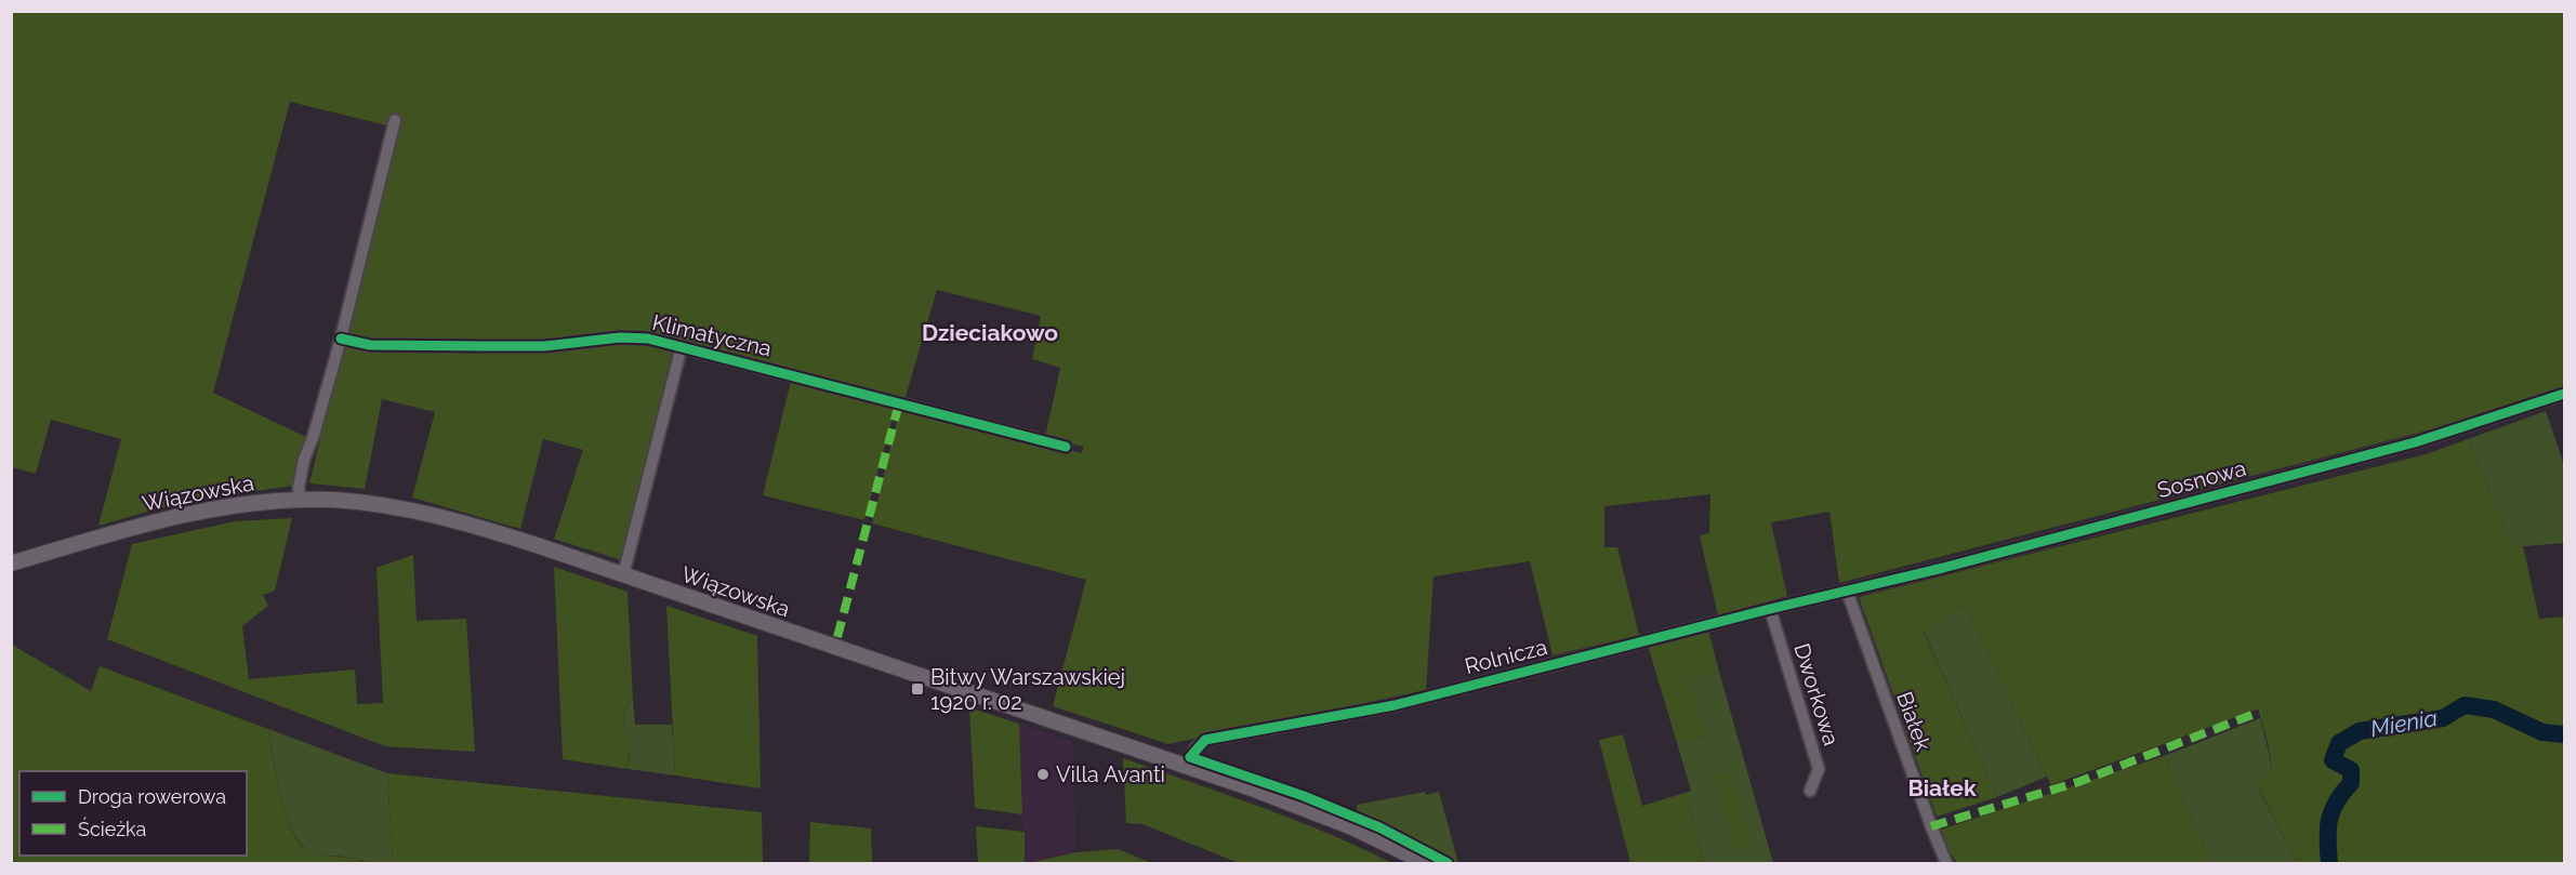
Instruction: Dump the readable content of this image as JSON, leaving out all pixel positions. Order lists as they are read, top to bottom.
{
  "streets": {
    "main road": ["Wiązowska"],
    "street": [
      "Klimatyczna",
      "Sosnowa",
      "Rolnicza",
      "Dworkowa",
      "Białek"
    ]
  },
  "crossings": [
    ["Sosnowa", "Rolnicza"],
    ["Sosnowa", "Białek"],
    ["Wiązowska", "Rolnicza"],
    ["Rolnicza", "Dworkowa"],
    ["Rolnicza", "Białek"]
  ],
  "districts": ["Dzieciakowo", "Białek"],
  "water": ["Mienia"],
  "places": {
    "transit": ["Bitwy Warszawskiej 1920 r. 02"],
    "other": ["Villa Avanti"]
  },
  "legend": ["Droga rowerowa", "Ścieżka"]
}
